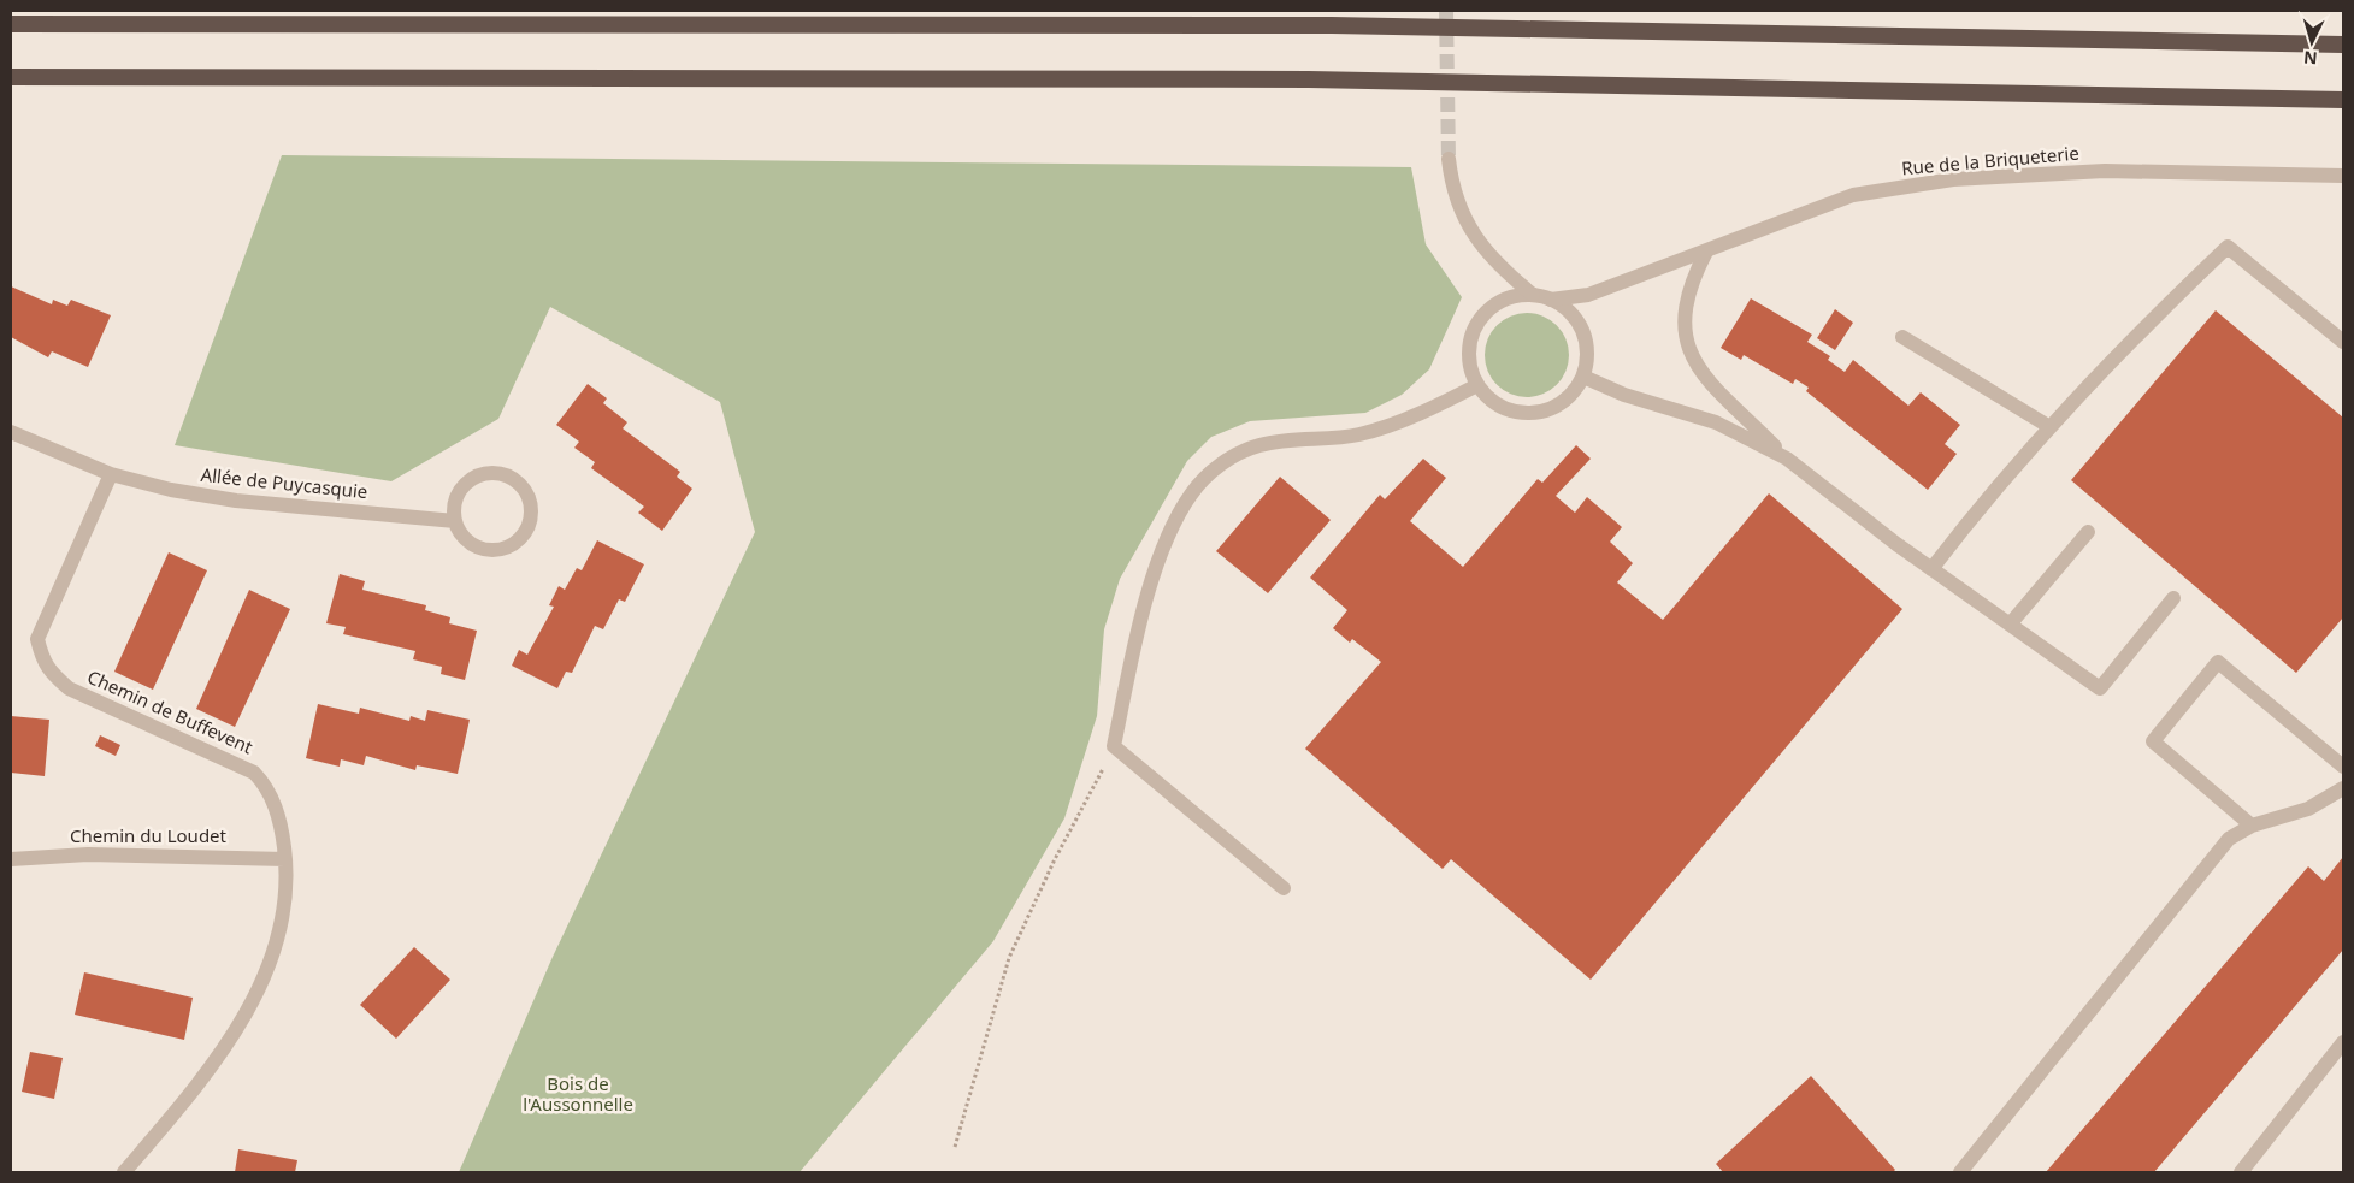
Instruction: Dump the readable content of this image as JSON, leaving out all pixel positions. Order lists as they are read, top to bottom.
{
  "streets": {
    "street": [
      "Rue de la Briqueterie",
      "Allée de Puycasquie",
      "Chemin de Buffevent",
      "Chemin du Loudet"
    ]
  },
  "crossings": [
    ["Allée de Puycasquie", "Chemin de Buffevent"],
    ["Chemin de Buffevent", "Chemin du Loudet"]
  ],
  "parks": ["Bois de l'Aussonnelle"],
  "north": "bottom"
}
